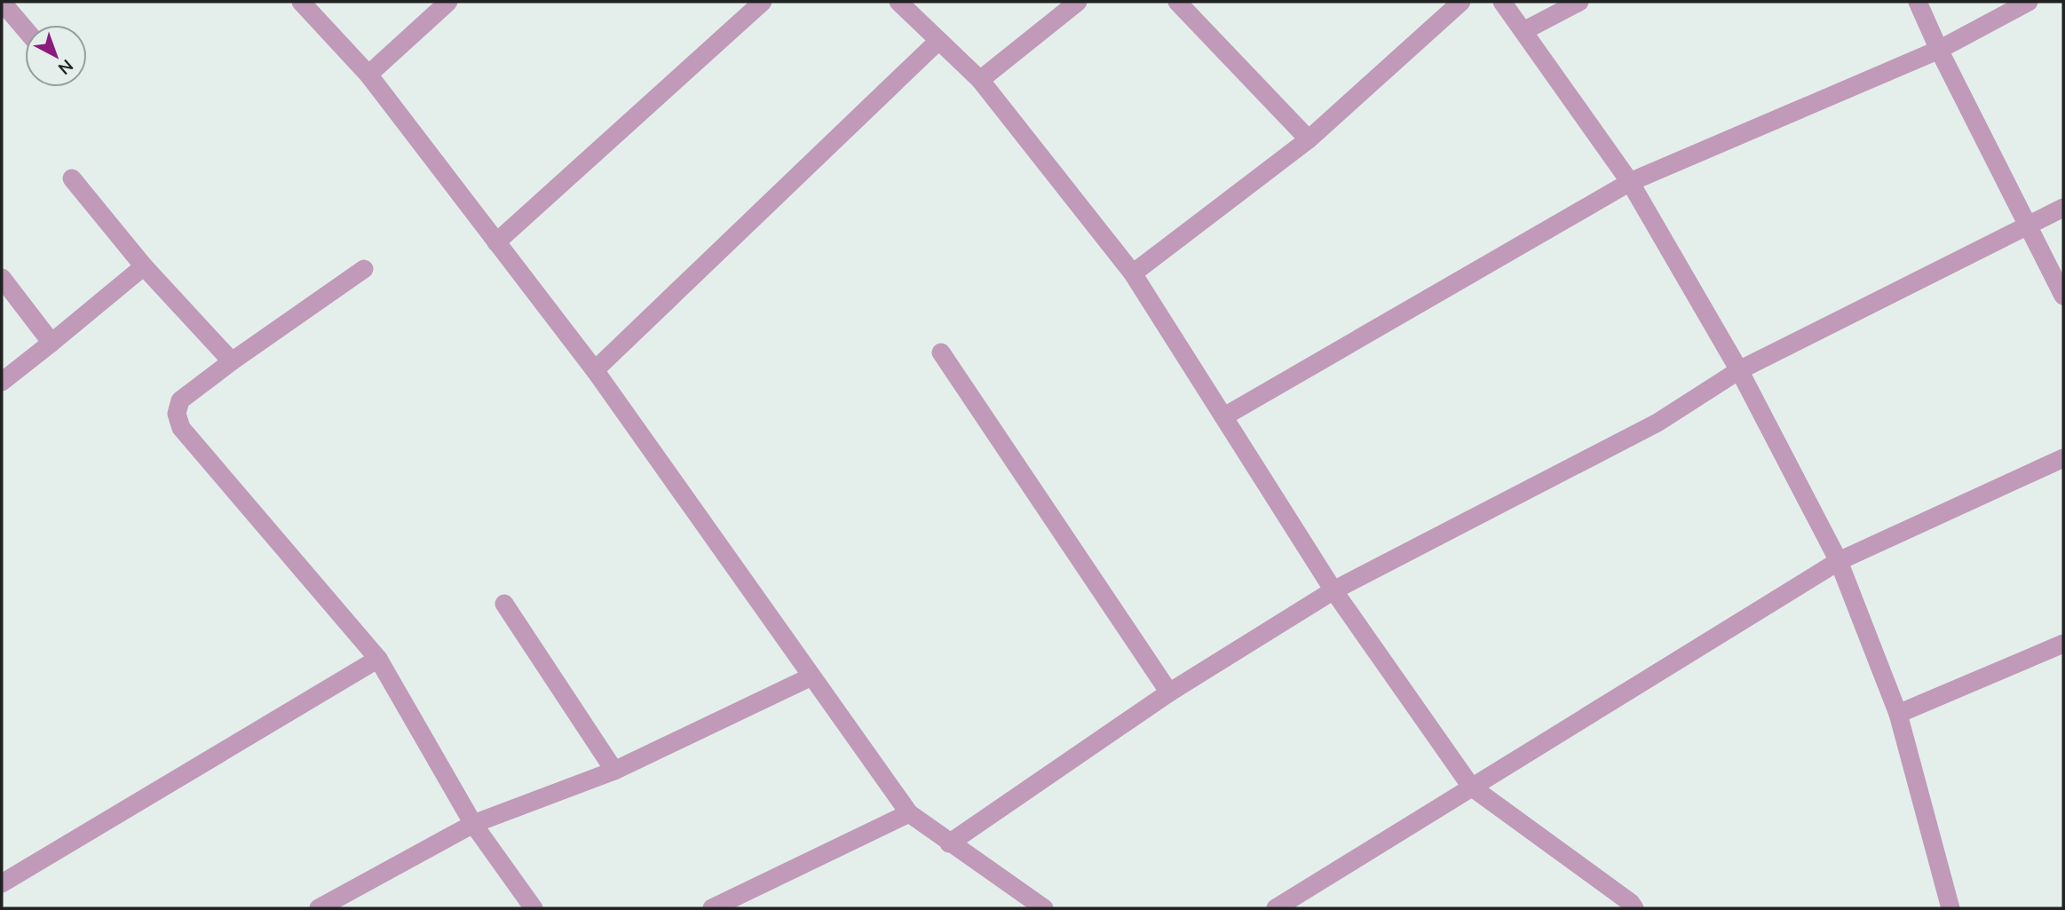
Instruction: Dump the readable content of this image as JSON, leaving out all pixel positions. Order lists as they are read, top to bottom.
{
  "north": "bottom right"
}
